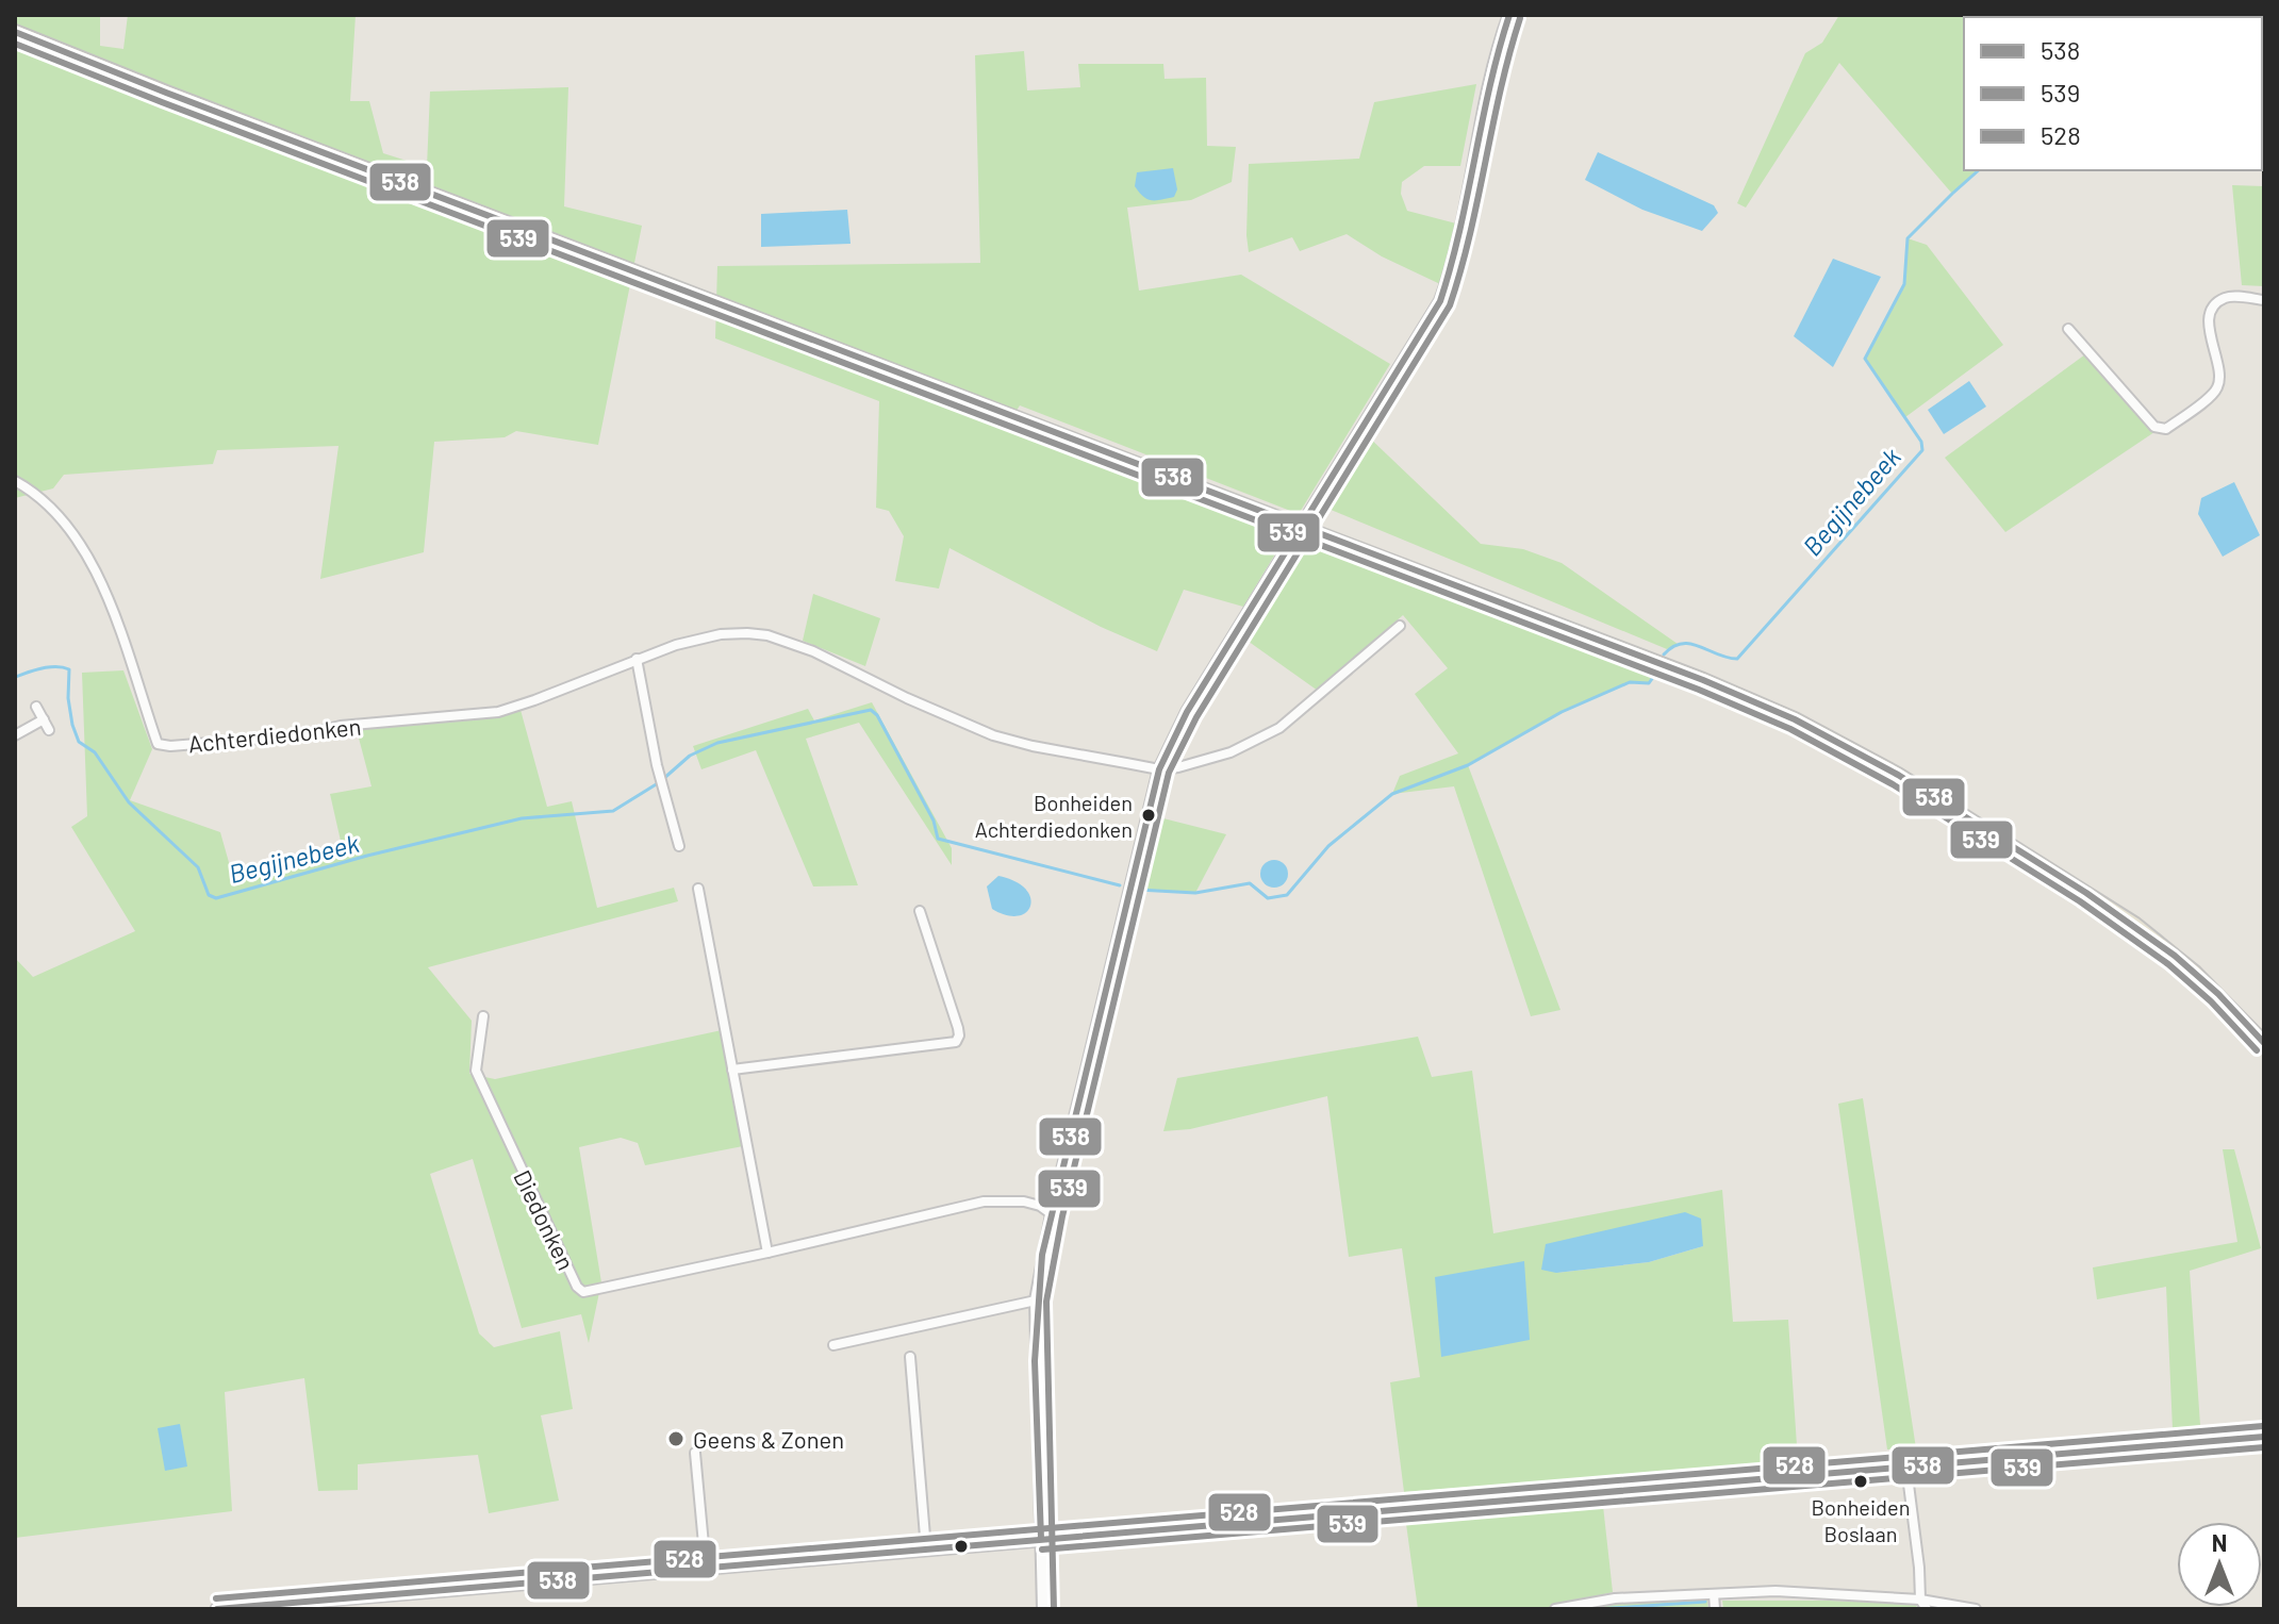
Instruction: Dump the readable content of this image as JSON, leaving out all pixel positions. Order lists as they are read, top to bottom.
{
  "streets": {
    "street": ["Achterdiedonken", "Diedonken"]
  },
  "water": ["Begijnebeek"],
  "places": ["Bonheiden Achterdiedonken", "Geens & Zonen", "Bonheiden Boslaan"],
  "lines": ["transit line 538", "transit line 539", "transit line 528"],
  "legend": ["538", "539", "528"],
  "north": "top"
}
